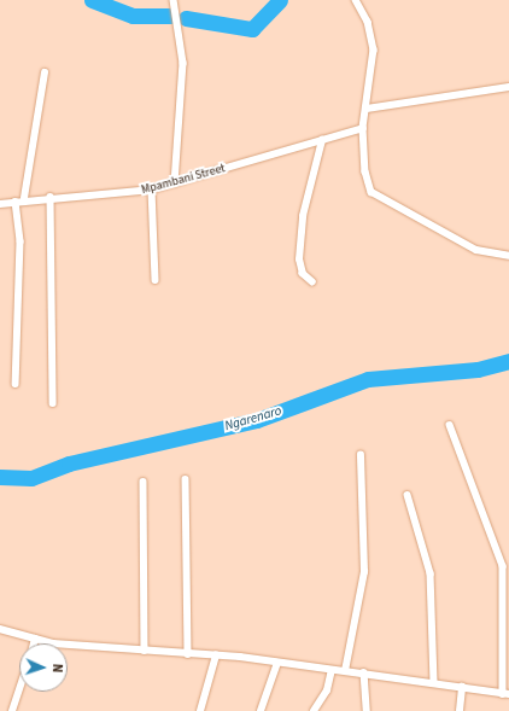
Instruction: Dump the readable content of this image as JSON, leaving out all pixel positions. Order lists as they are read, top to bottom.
{
  "streets": {
    "street": ["Mpambani Street"]
  },
  "water": ["Ngarenaro"],
  "north": "right"
}
